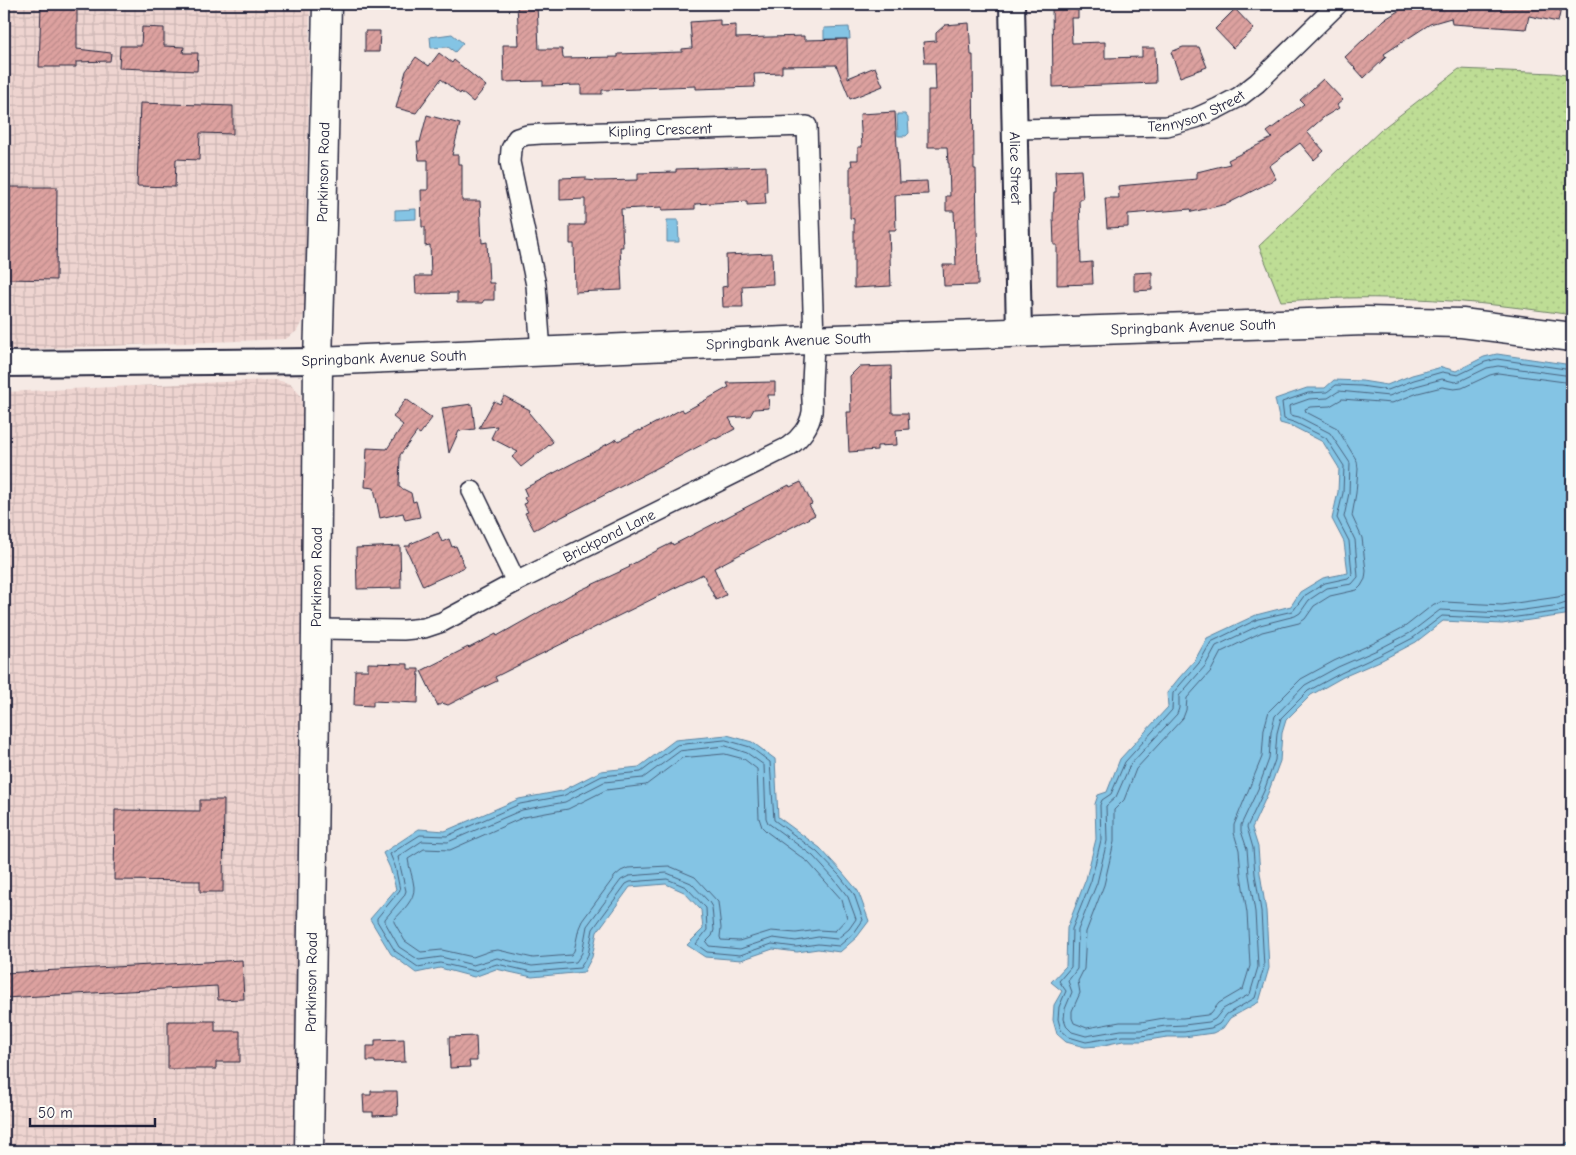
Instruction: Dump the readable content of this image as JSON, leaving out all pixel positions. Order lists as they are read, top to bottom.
{
  "streets": {
    "main road": ["Parkinson Road", "Springbank Avenue South"],
    "street": [
      "Tennyson Street",
      "Kipling Crescent",
      "Alice Street",
      "Brickpond Lane"
    ]
  },
  "crossings": [
    ["Tennyson Street", "Alice Street"],
    ["Kipling Crescent", "Springbank Avenue South"],
    ["Kipling Crescent", "Brickpond Lane"],
    ["Alice Street", "Springbank Avenue South"],
    ["Parkinson Road", "Springbank Avenue South"],
    ["Parkinson Road", "Brickpond Lane"],
    ["Springbank Avenue South", "Brickpond Lane"]
  ],
  "scale_bar": "50 m"
}
